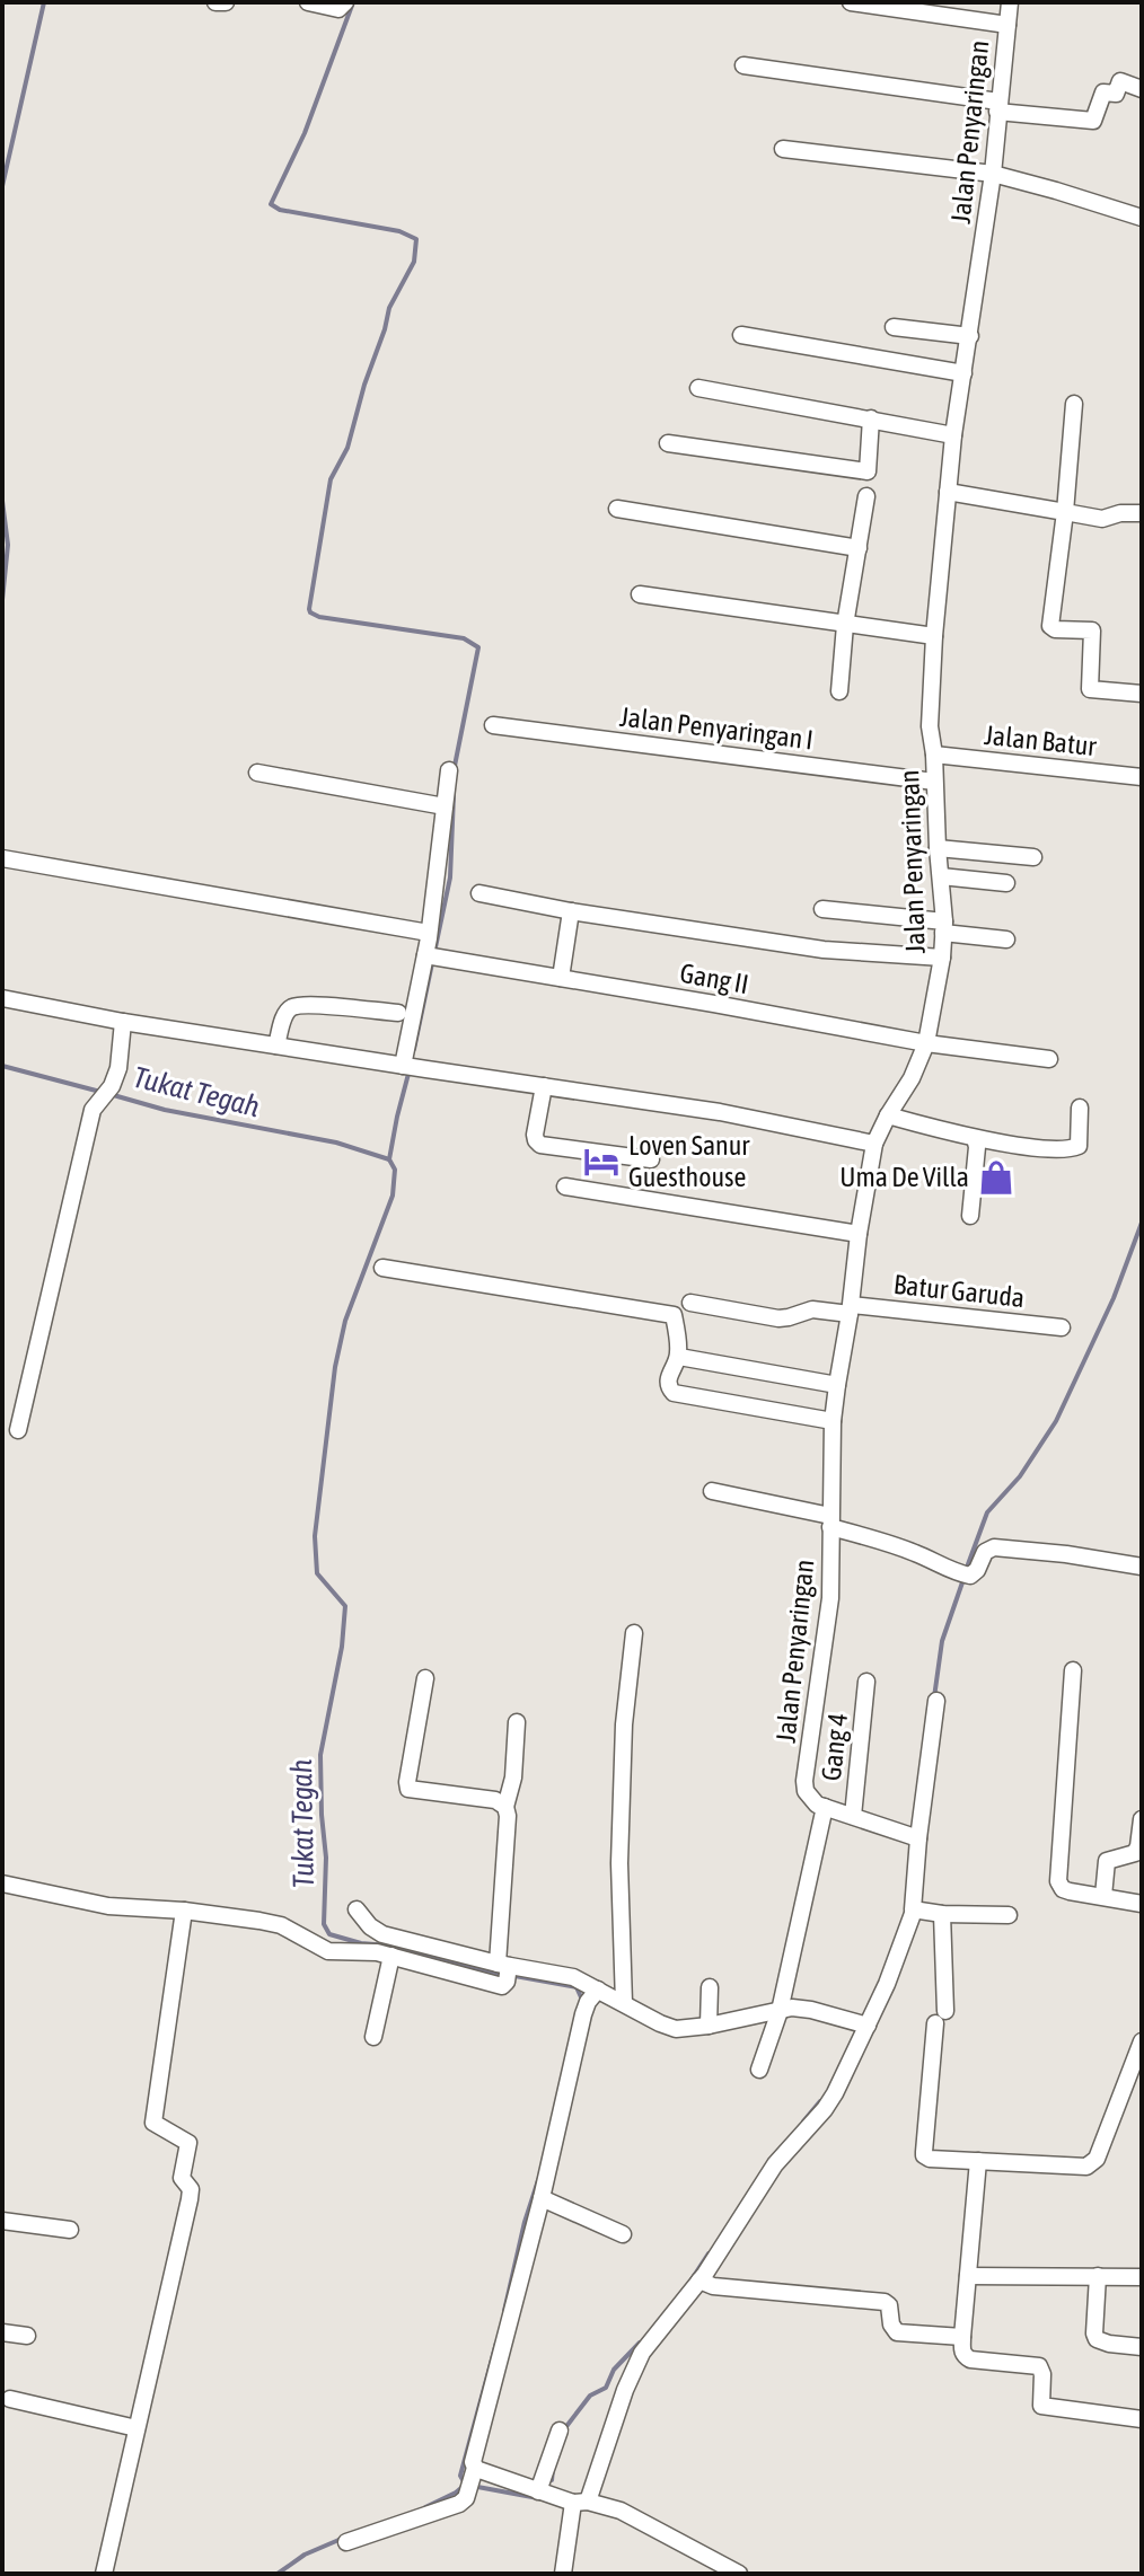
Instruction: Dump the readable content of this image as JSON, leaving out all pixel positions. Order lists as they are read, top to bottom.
{
  "streets": {
    "street": [
      "Jalan Penyaringan",
      "Jalan Penyaringan I",
      "Jalan Batur",
      "Gang II",
      "Batur Garuda",
      "Gang 4"
    ]
  },
  "crossings": [
    ["Jalan Penyaringan", "Jalan Penyaringan I"],
    ["Jalan Penyaringan", "Jalan Batur"],
    ["Jalan Penyaringan", "Gang II"],
    ["Jalan Penyaringan", "Batur Garuda"]
  ],
  "water": ["Tukat Tegah"],
  "places": {
    "hotel": ["Loven Sanur Guesthouse"],
    "shop": ["Uma De Villa"]
  }
}
